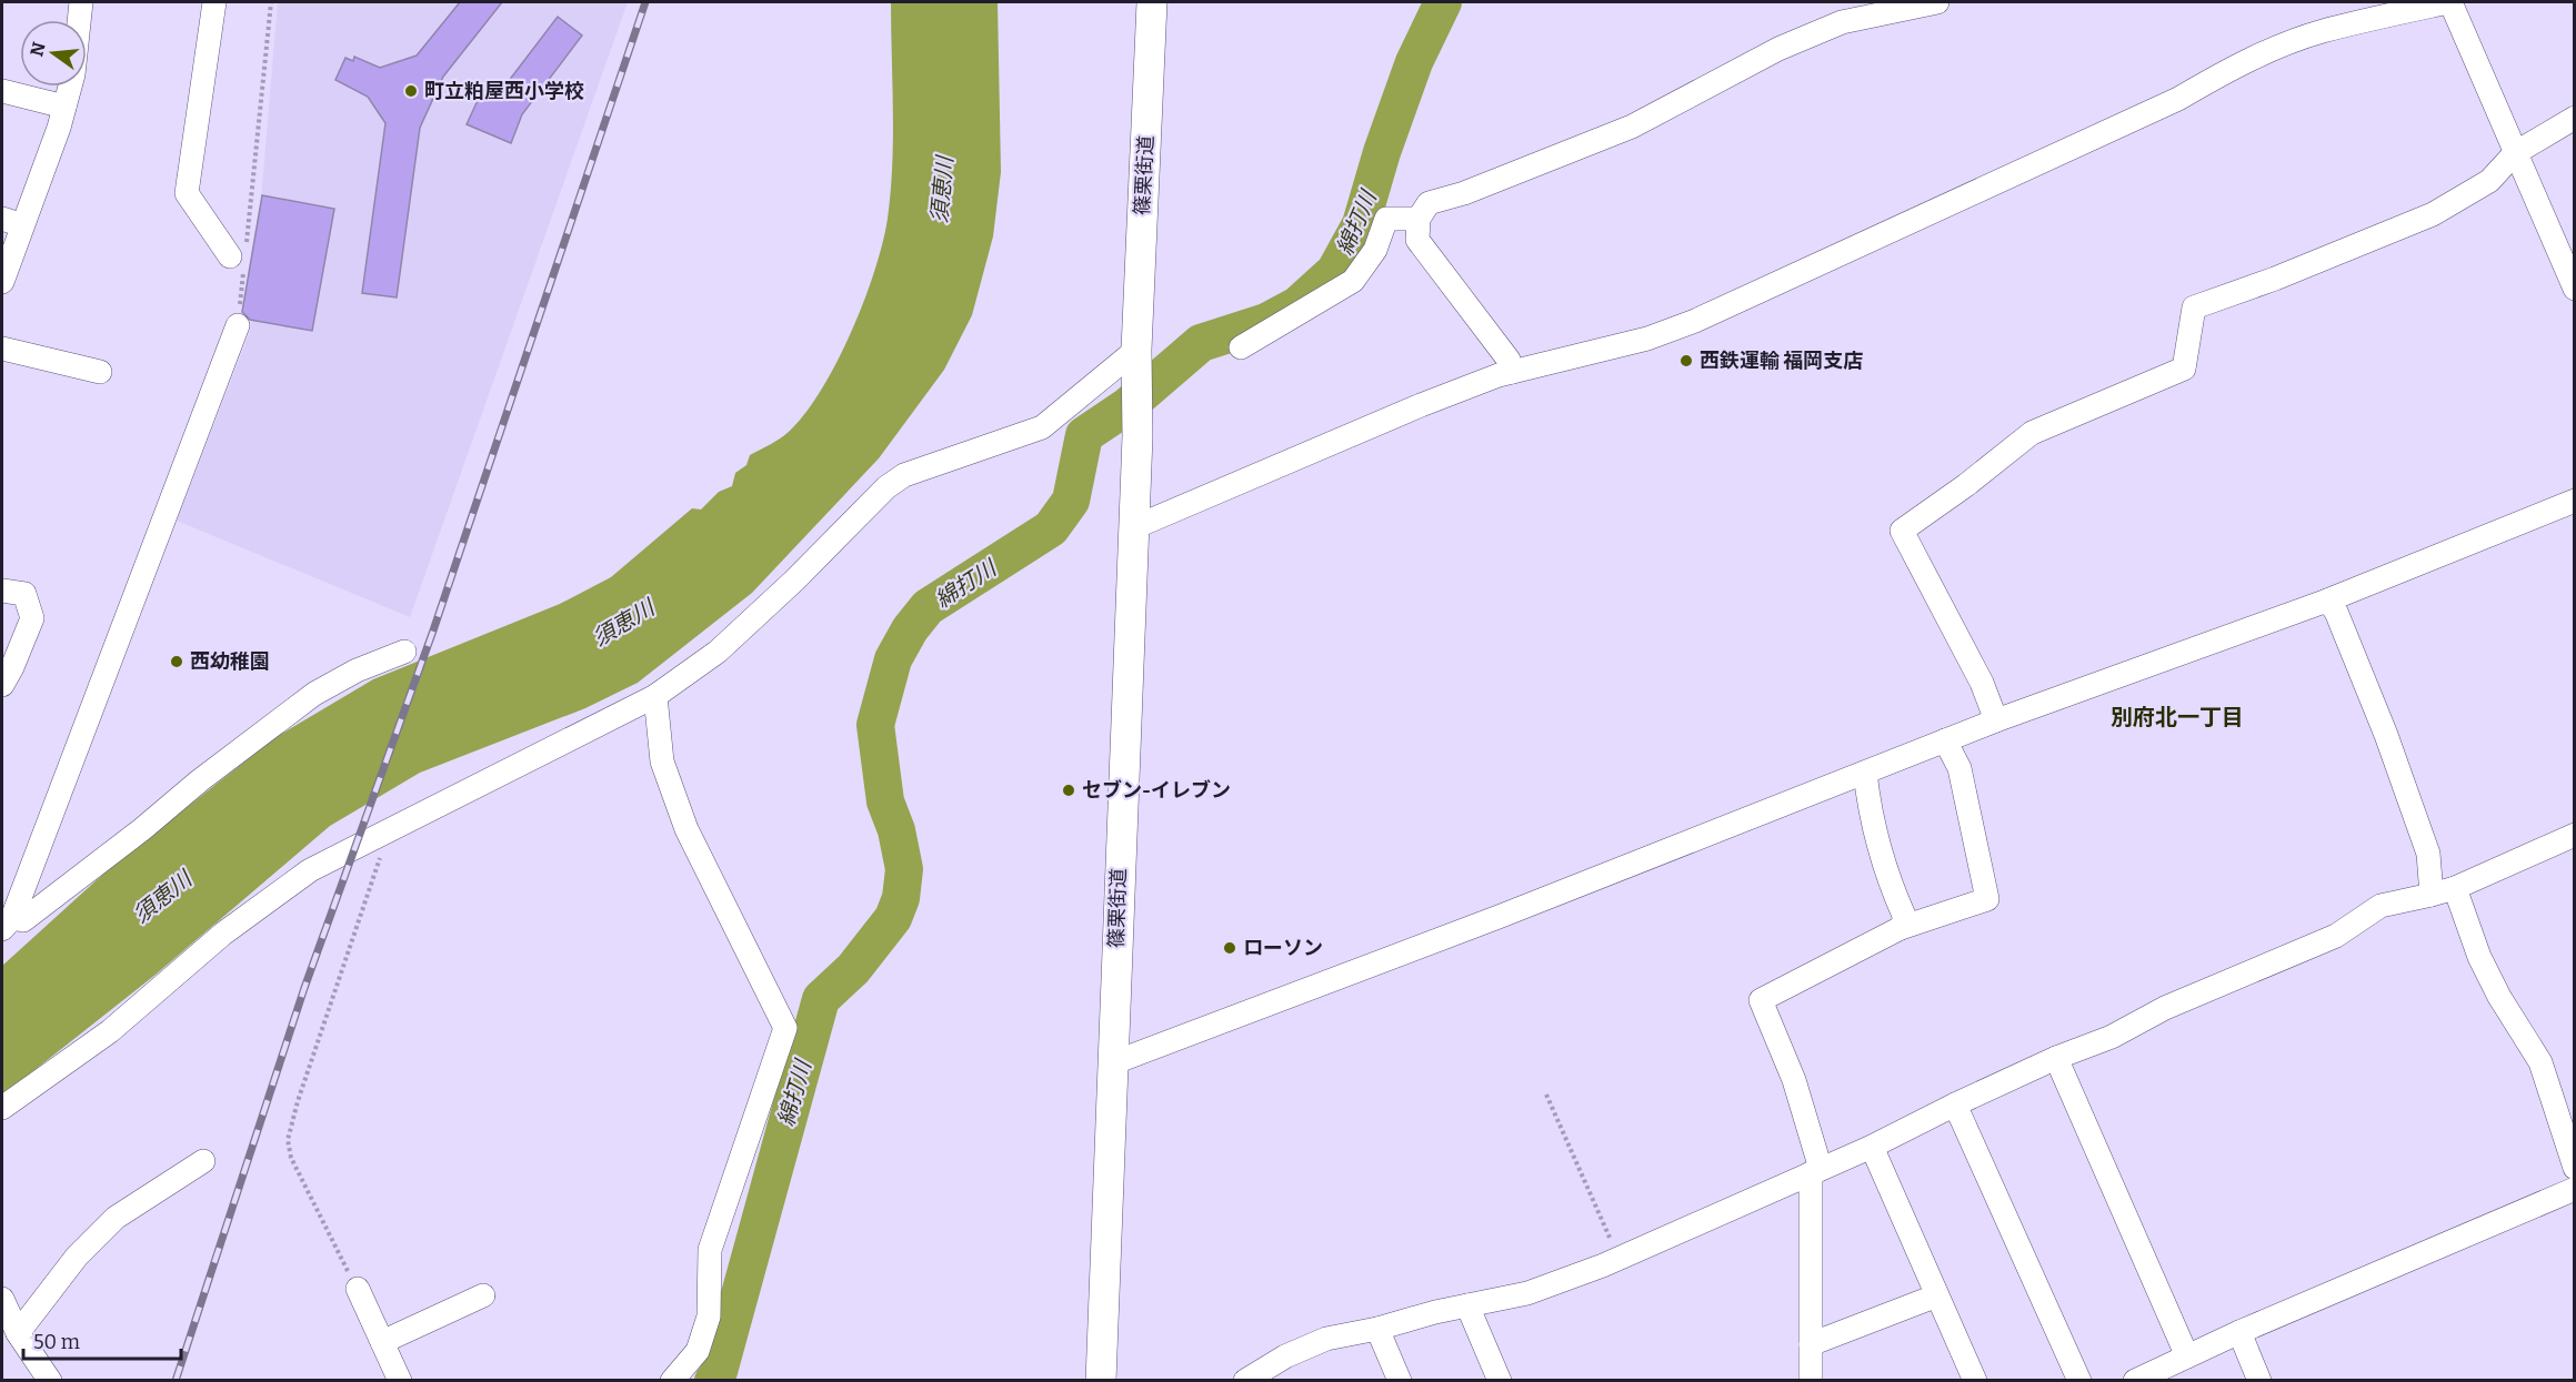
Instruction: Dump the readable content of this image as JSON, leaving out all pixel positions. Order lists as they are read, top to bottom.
{
  "streets": {
    "main road": ["篠栗街道"]
  },
  "districts": ["別府北一丁目"],
  "water": ["須恵川", "綿打川"],
  "places": [
    "町立粕屋西小学校",
    "西鉄運輸 福岡支店",
    "西幼稚園",
    "セブン-イレブン",
    "ローソン"
  ],
  "scale_bar": "50 m",
  "north": "left"
}
